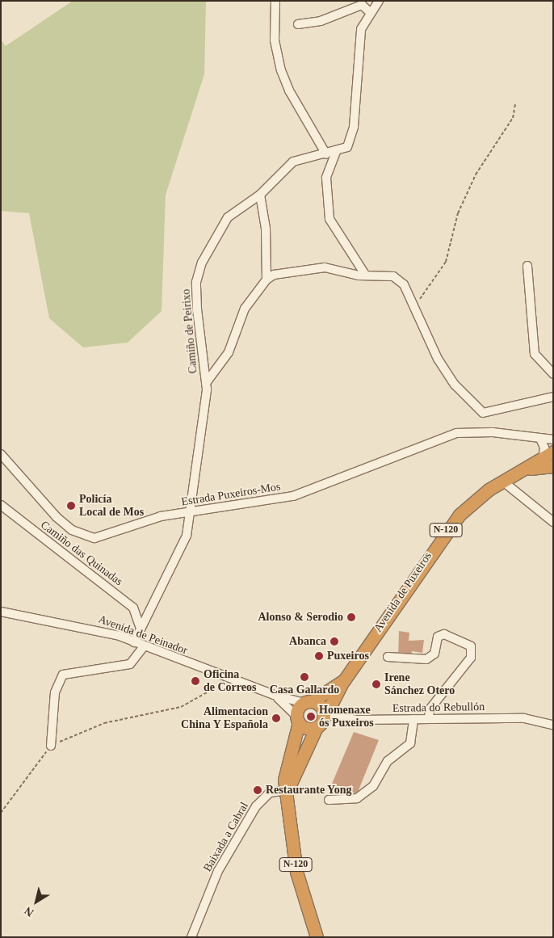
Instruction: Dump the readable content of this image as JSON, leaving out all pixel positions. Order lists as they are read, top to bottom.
{
  "streets": {
    "highway": ["N-120", "Avenida de Puxeiros"],
    "street": [
      "Camiño de Peirixo",
      "Estrada Puxeiros-Mos",
      "Camiño das Quinadas",
      "Avenida de Peinador",
      "Estrada do Rebullón",
      "Baixada a Cabral"
    ]
  },
  "crossings": [
    ["Camiño de Peirixo", "Estrada Puxeiros-Mos"],
    ["Camiño de Peirixo", "Camiño das Quinadas"],
    ["Camiño de Peirixo", "Avenida de Peinador"],
    ["N-120", "Avenida de Puxeiros"],
    ["N-120", "Avenida de Peinador"],
    ["N-120", "Estrada do Rebullón"],
    ["N-120", "Baixada a Cabral"],
    ["Avenida de Puxeiros", "Avenida de Peinador"],
    ["Avenida de Puxeiros", "Estrada do Rebullón"]
  ],
  "places": [
    "Policía Local de Mos",
    "Alonso & Serodio",
    "Abanca",
    "Puxeiros",
    "Casa Gallardo",
    "Oficina de Correos",
    "Irene Sánchez Otero",
    "Homenaxe ós Puxeiros",
    "Alimentacion China Y Española",
    "Restaurante Yong"
  ],
  "north": "bottom left"
}
